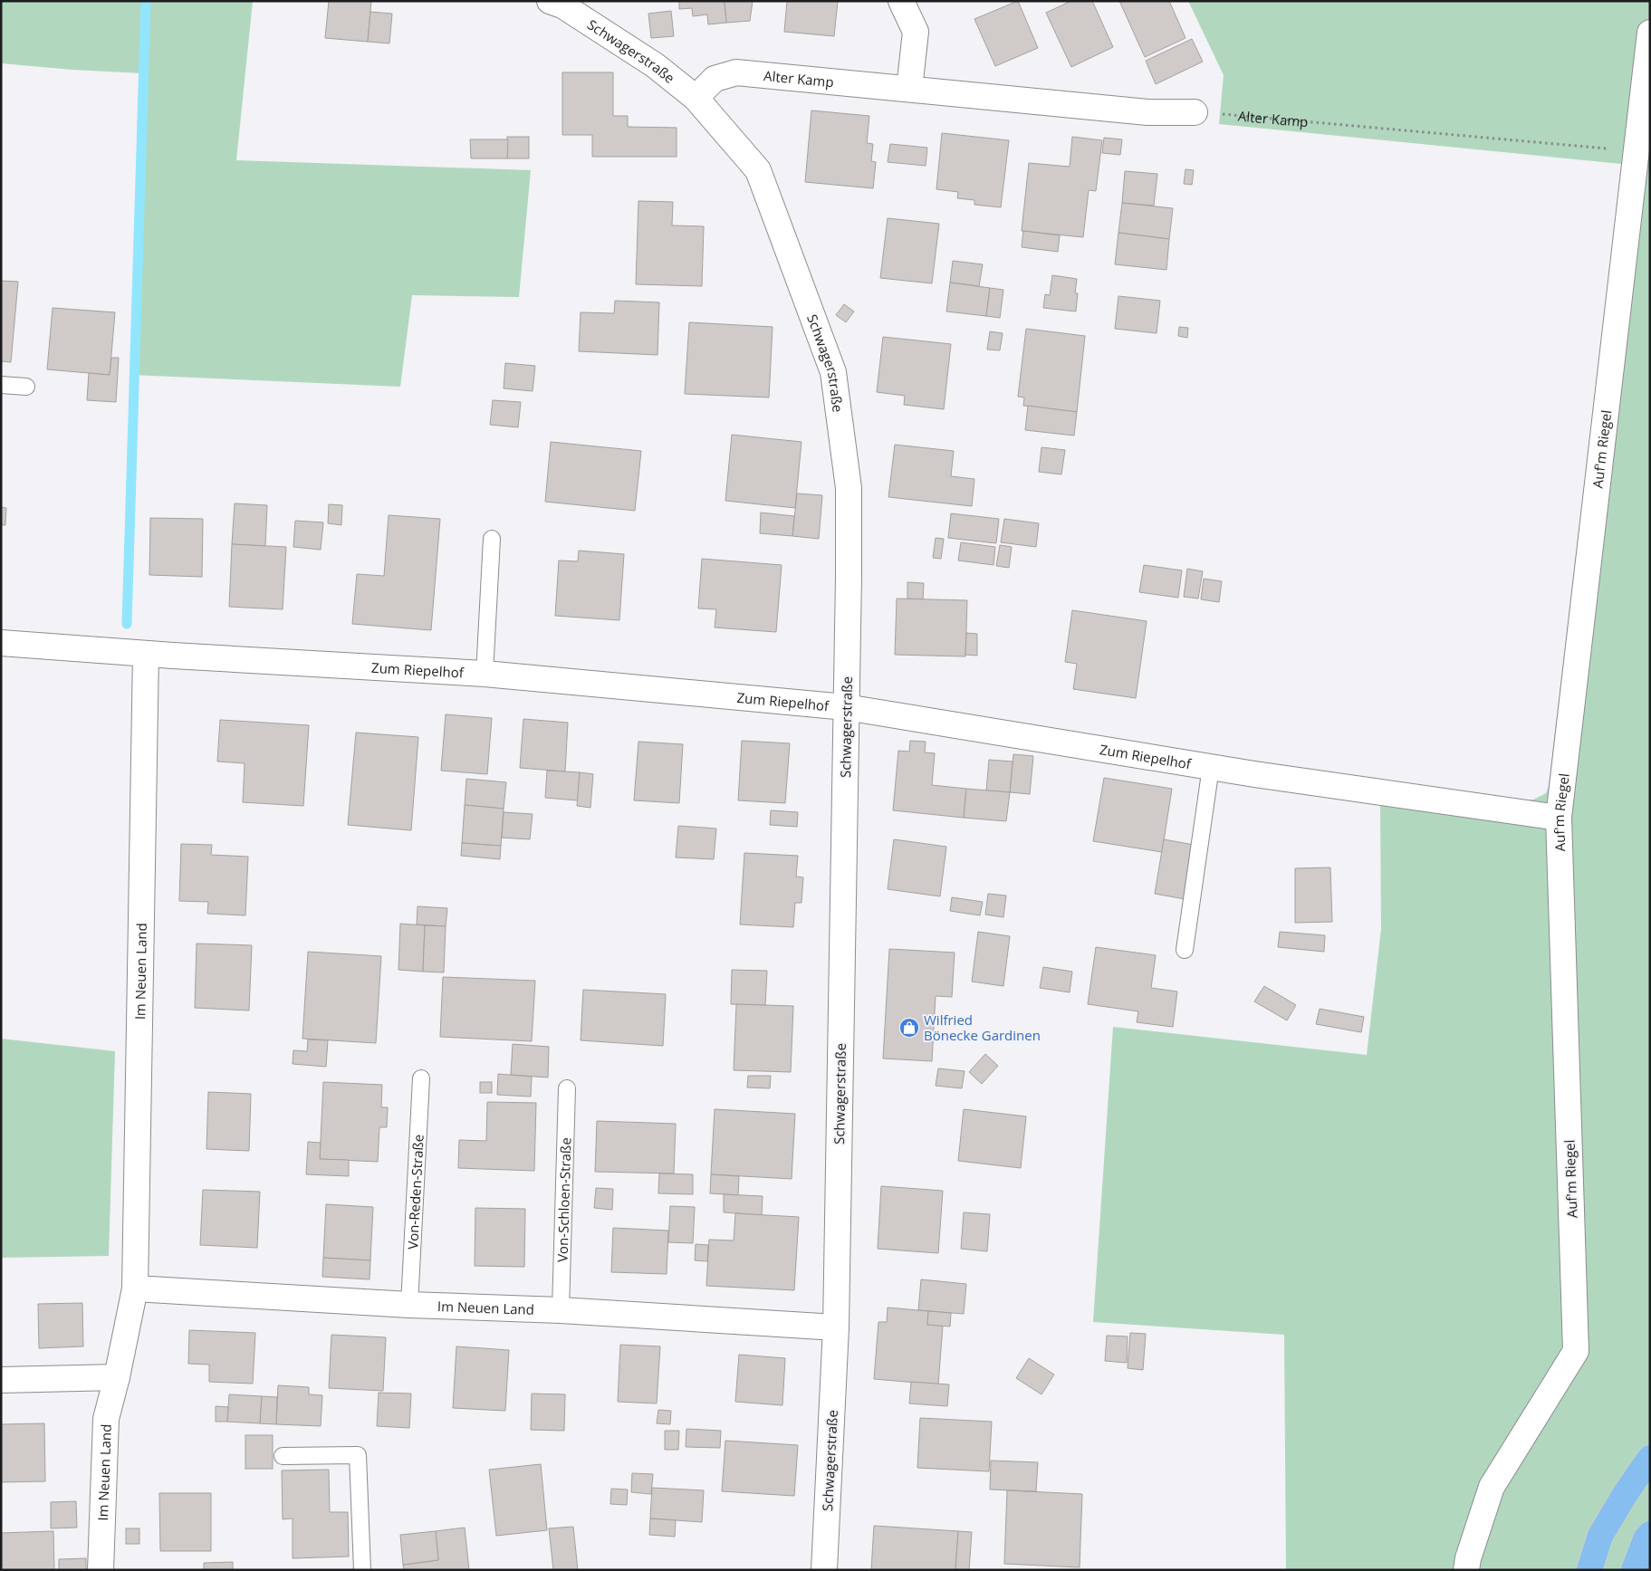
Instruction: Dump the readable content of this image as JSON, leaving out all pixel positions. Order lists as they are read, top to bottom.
{
  "streets": {
    "street": [
      "Schwagerstraße",
      "Alter Kamp",
      "Auf'm Riegel",
      "Zum Riepelhof",
      "Im Neuen Land"
    ],
    "lane": ["Von-Reden-Straße", "Von-Schloen-Straße"]
  },
  "crossings": [
    ["Schwagerstraße", "Alter Kamp"],
    ["Schwagerstraße", "Zum Riepelhof"],
    ["Schwagerstraße", "Im Neuen Land"],
    ["Alter Kamp", "Auf'm Riegel"],
    ["Auf'm Riegel", "Zum Riepelhof"],
    ["Zum Riepelhof", "Im Neuen Land"],
    ["Im Neuen Land", "Von-Reden-Straße"],
    ["Im Neuen Land", "Von-Schloen-Straße"]
  ],
  "places": {
    "shop": ["Wilfried Bönecke Gardinen"]
  }
}
